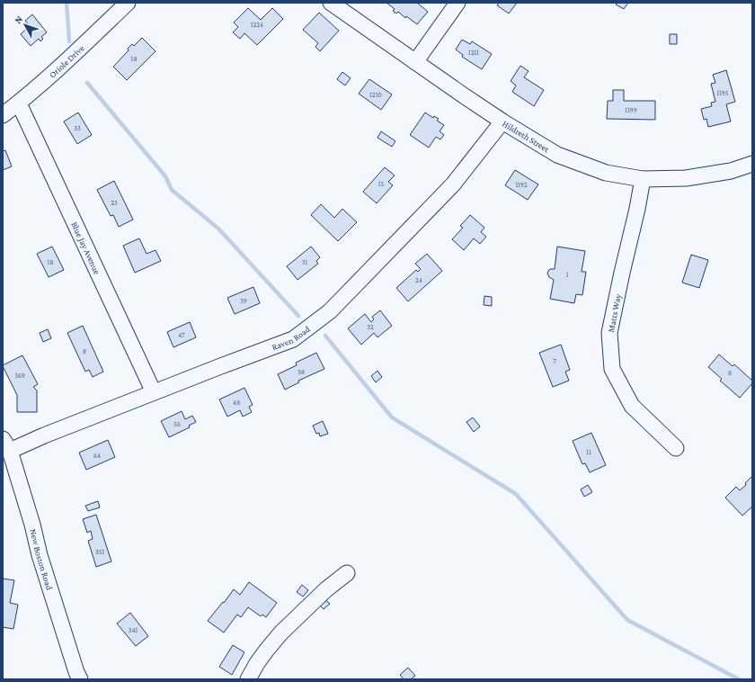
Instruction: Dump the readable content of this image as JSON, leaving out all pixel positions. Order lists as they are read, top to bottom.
{
  "streets": {
    "street": [
      "Oriole Drive",
      "Hildreth Street",
      "Blue Jay Avenue",
      "Matts Way",
      "Raven Road",
      "New Boston Road"
    ]
  },
  "crossings": [
    ["Oriole Drive", "Blue Jay Avenue"],
    ["Hildreth Street", "Matts Way"],
    ["Hildreth Street", "Raven Road"],
    ["Blue Jay Avenue", "Raven Road"],
    ["Raven Road", "New Boston Road"]
  ],
  "house_numbers": [
    "1224",
    "1211",
    "18",
    "1195",
    "1210",
    "1199",
    "33",
    "15",
    "1192",
    "23",
    "18",
    "31",
    "1",
    "24",
    "39",
    "32",
    "47",
    "8",
    "7",
    "38",
    "8",
    "369",
    "48",
    "56",
    "11",
    "64",
    "351",
    "341"
  ],
  "north": "top left"
}
